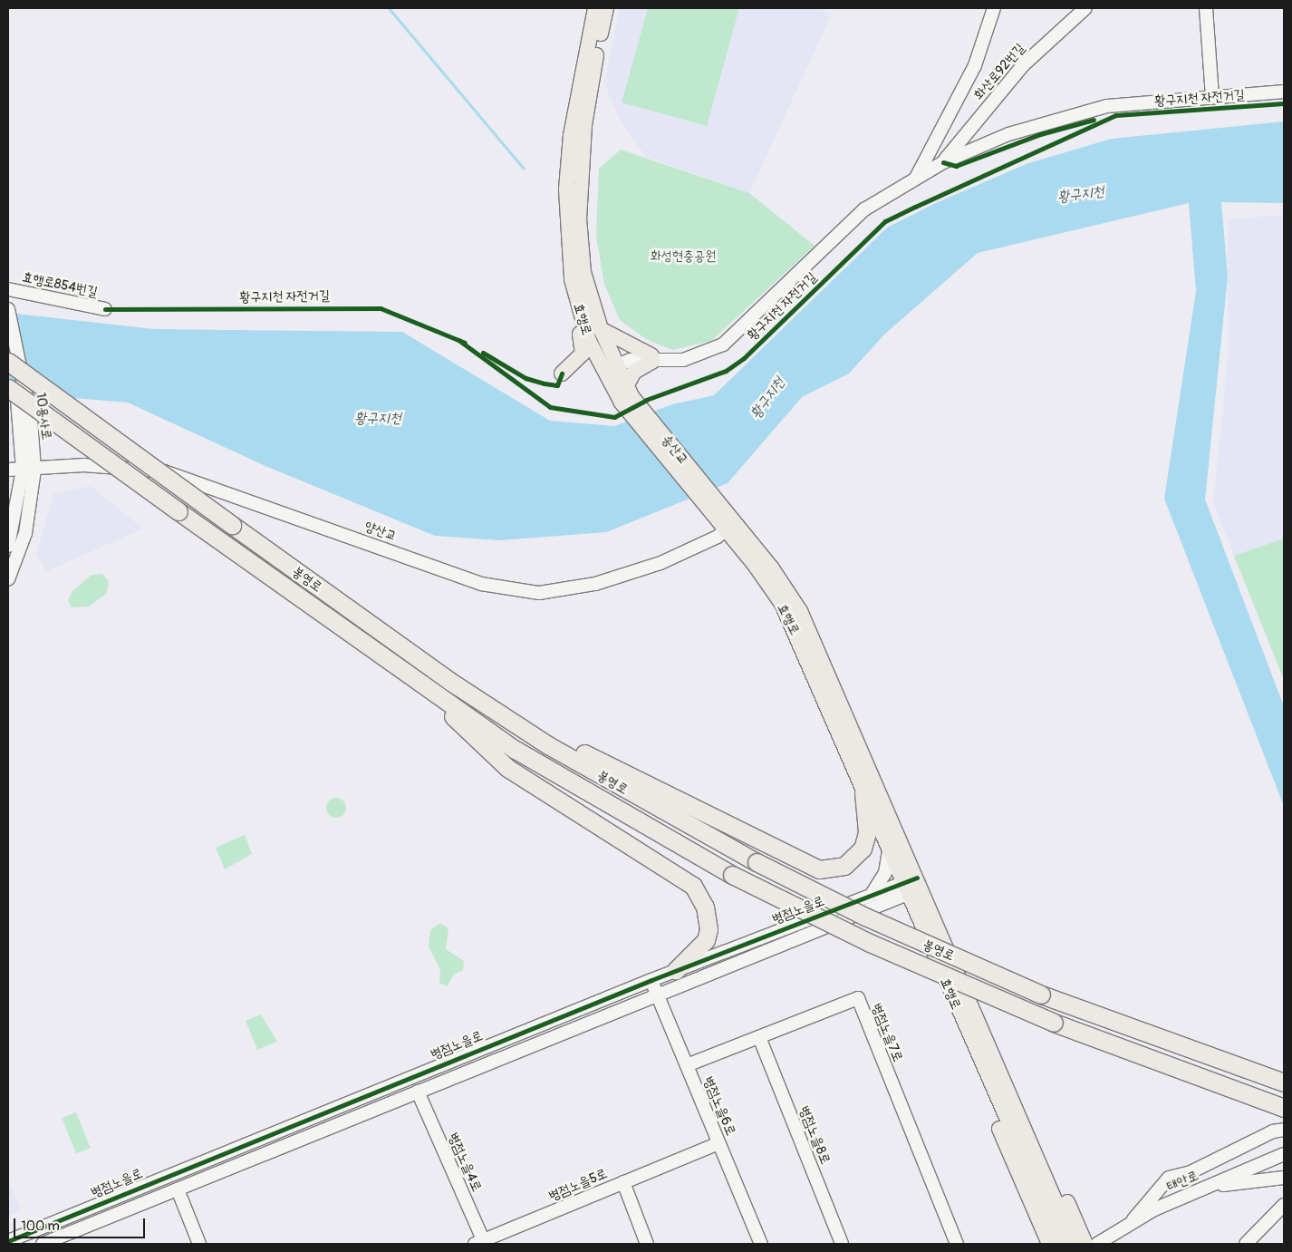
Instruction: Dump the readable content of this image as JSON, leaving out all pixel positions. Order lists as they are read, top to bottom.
{
  "streets": {
    "highway": ["봉영로"],
    "main road": ["효행로", "송산교"],
    "street": [
      "화산로92번길",
      "효행로854번길",
      "10용사로",
      "양산교",
      "병점노을로",
      "병점노을7로",
      "병점노을6로",
      "병점노을8로",
      "병점노을4로",
      "태안로",
      "병점노을5로"
    ],
    "cycle path": ["황구지천 자전거길"]
  },
  "crossings": [
    ["효행로", "송산교"],
    ["효행로", "양산교"],
    ["효행로", "병점노을로"],
    ["10용사로", "양산교"],
    ["병점노을로", "병점노을6로"],
    ["병점노을로", "병점노을4로"],
    ["병점노을7로", "병점노을6로"],
    ["병점노을7로", "병점노을8로"],
    ["병점노을4로", "병점노을5로"]
  ],
  "water": ["황구지천"],
  "parks": ["화성현충공원"],
  "scale_bar": "100 m"
}
